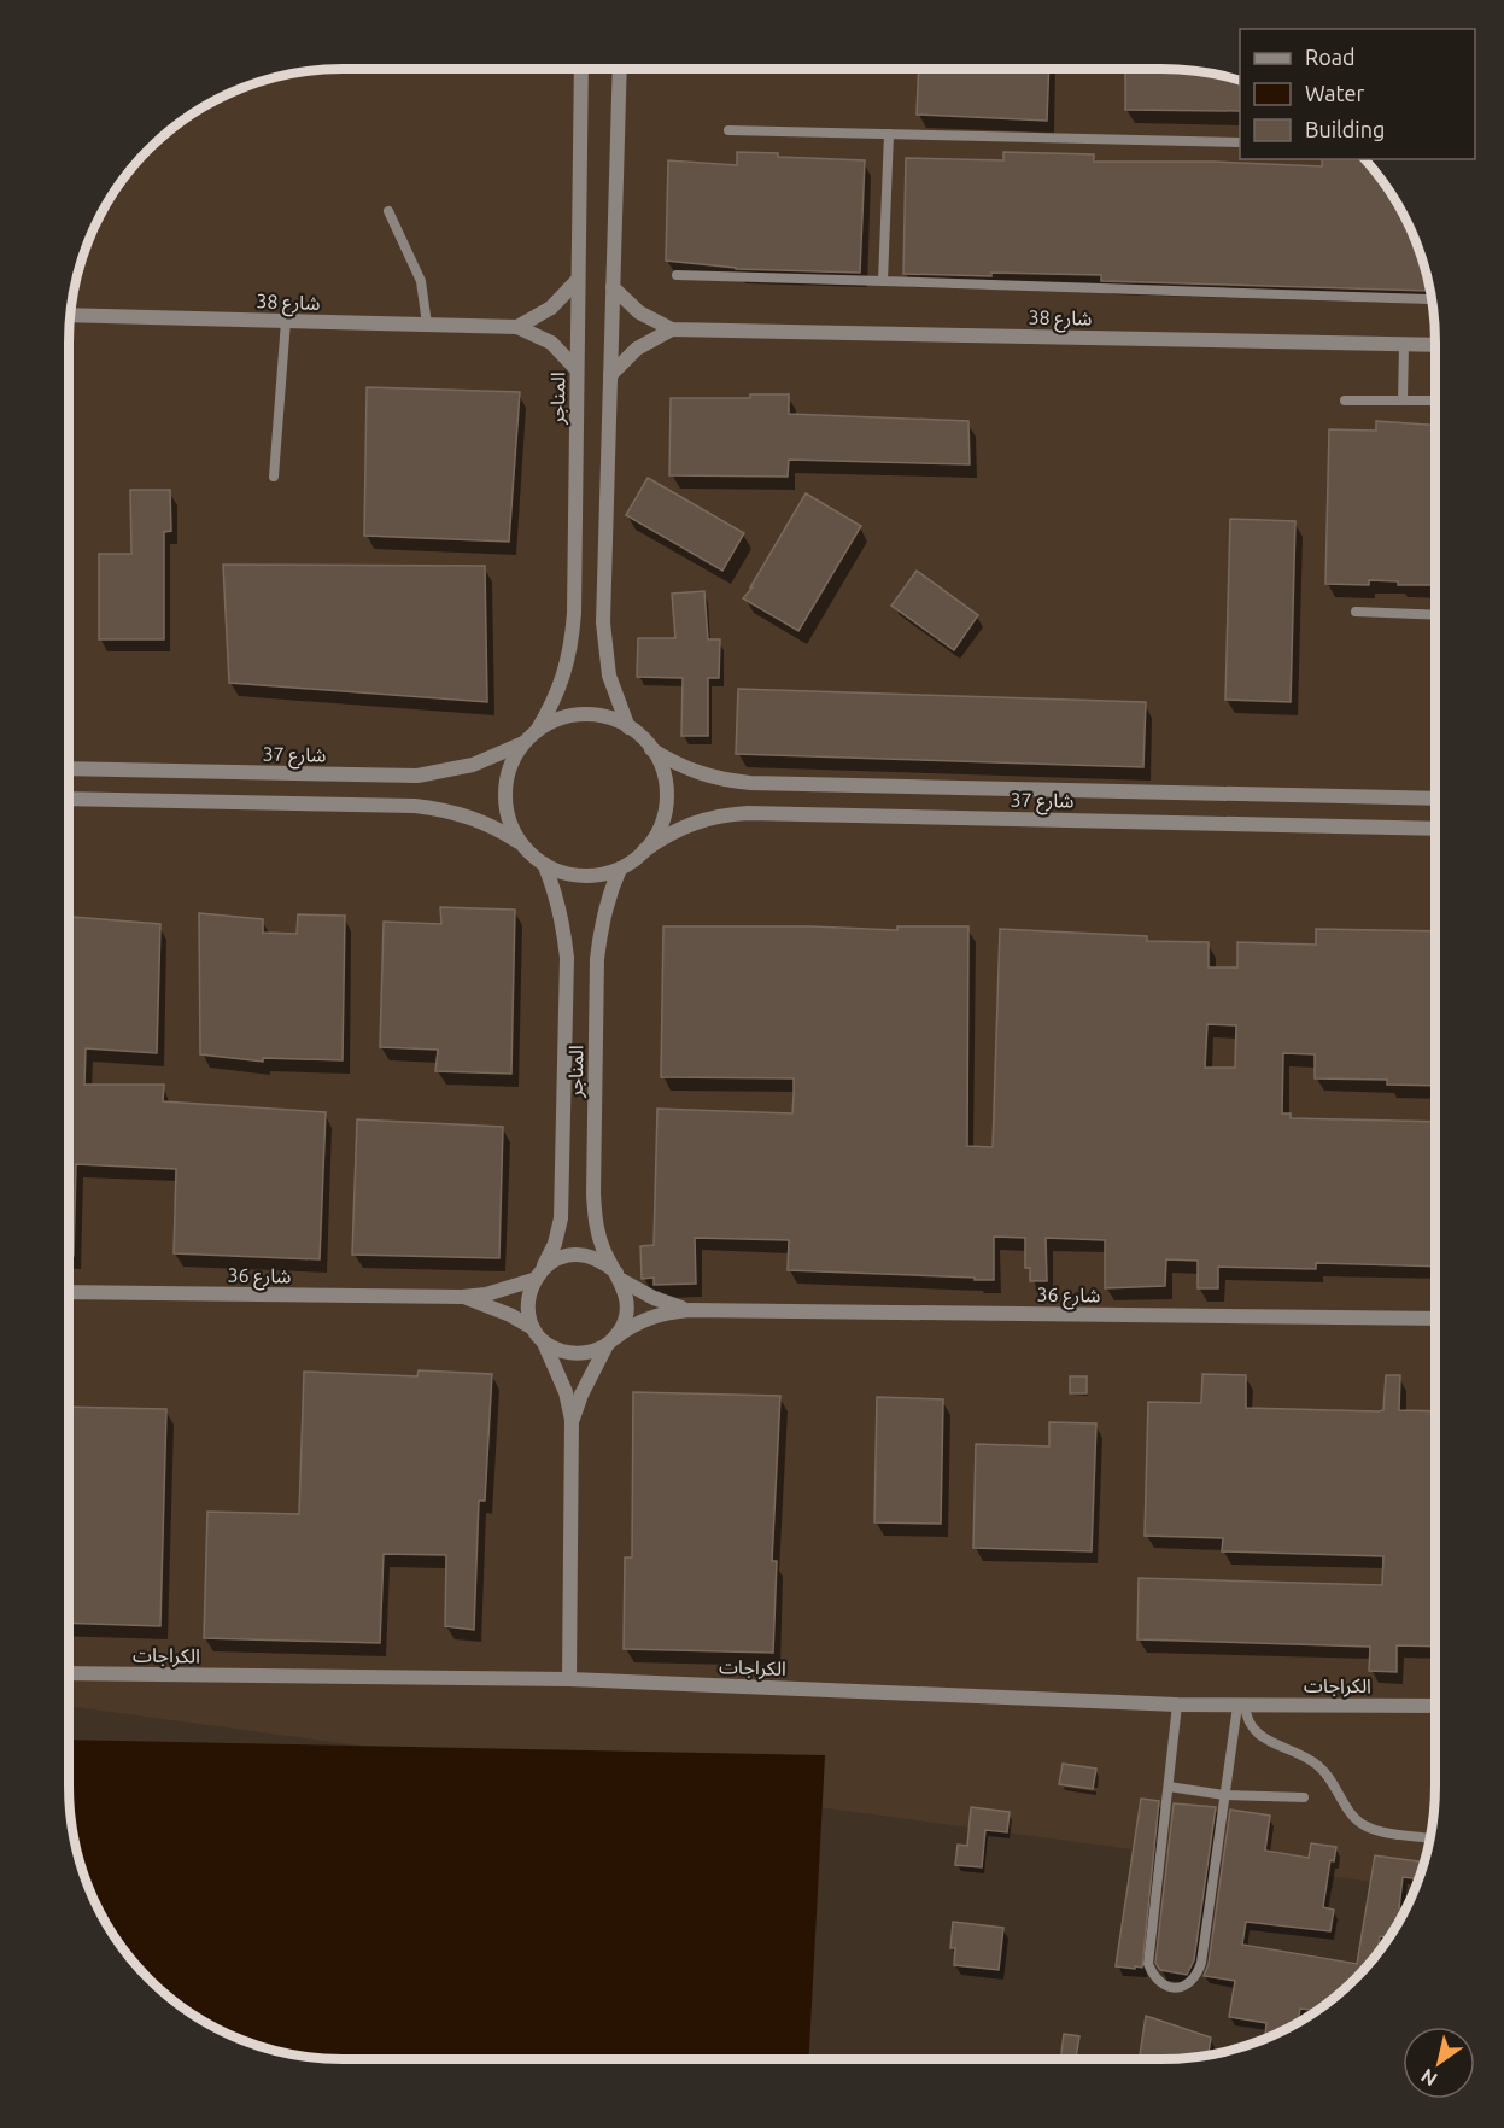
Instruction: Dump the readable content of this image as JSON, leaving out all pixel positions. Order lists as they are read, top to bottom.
{
  "streets": {
    "street": [
      "شارع 38",
      "المناجر",
      "شارع 37",
      "شارع 36",
      "الكراجات"
    ]
  },
  "crossings": [
    ["شارع 38", "المناجر"],
    ["المناجر", "شارع 37"],
    ["المناجر", "شارع 36"]
  ],
  "legend": ["Road", "Water", "Building"],
  "north": "bottom left"
}
